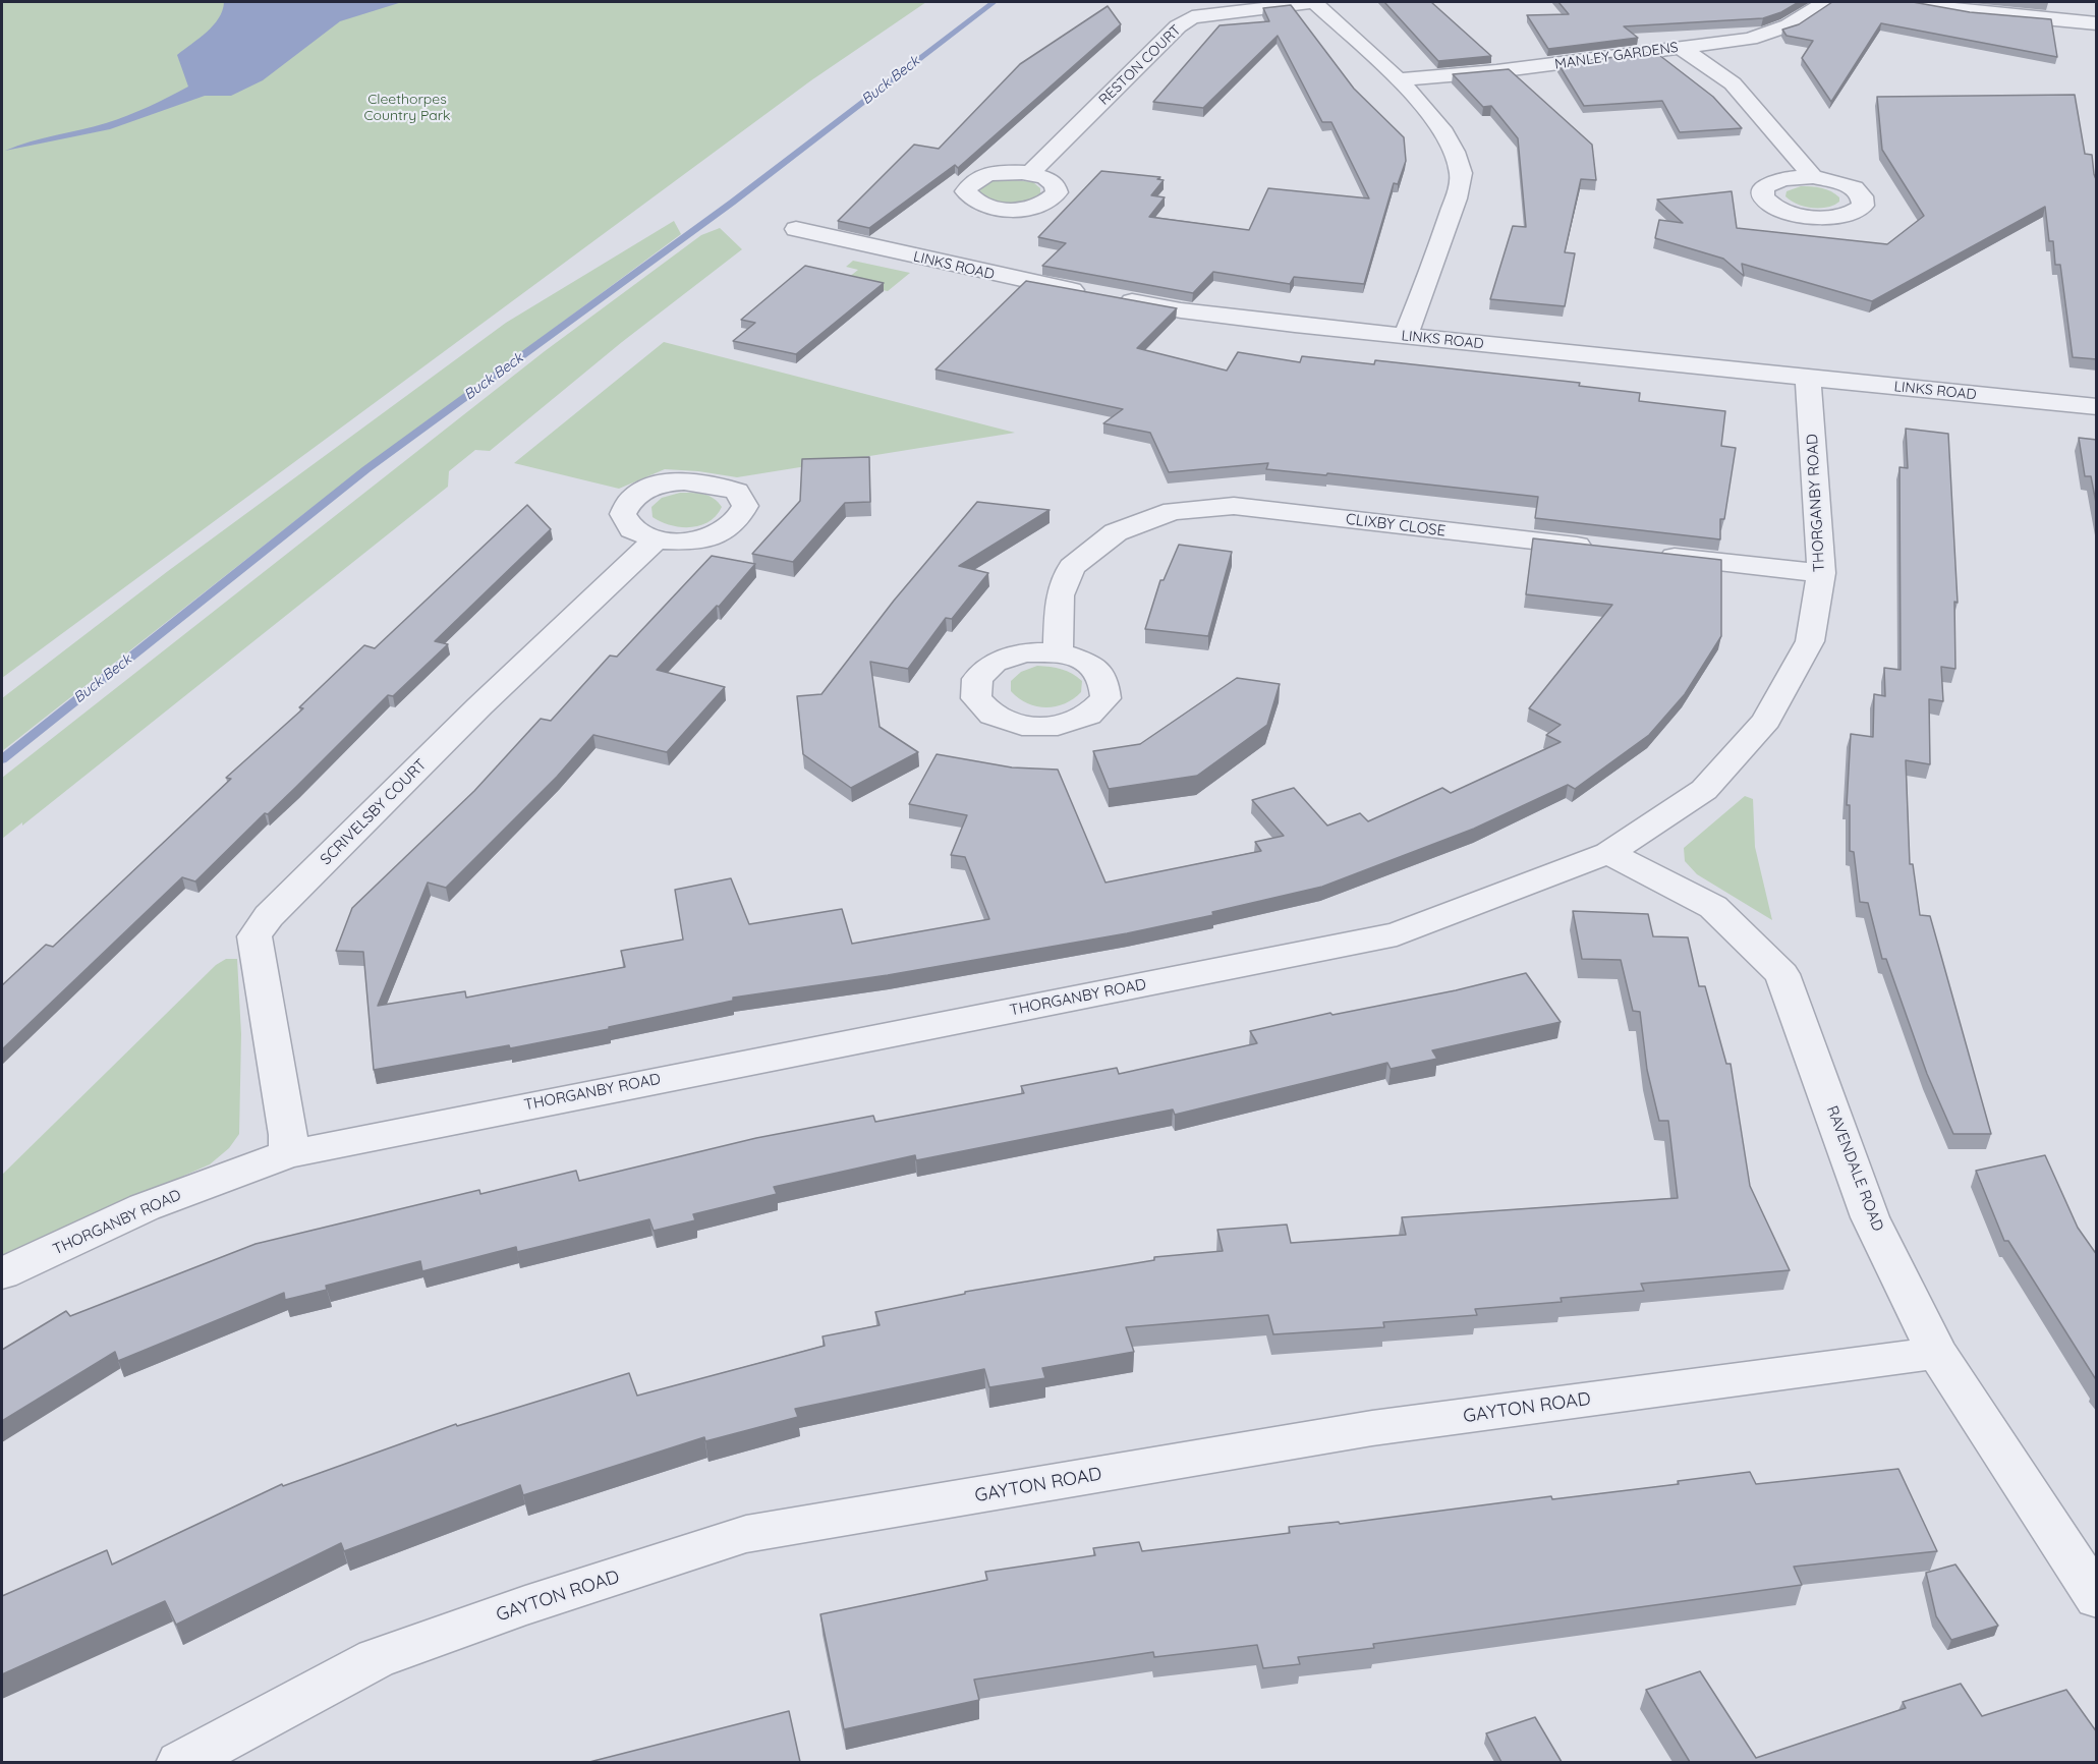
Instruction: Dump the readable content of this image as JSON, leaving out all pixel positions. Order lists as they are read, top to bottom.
{
  "streets": {
    "street": [
      "MANLEY GARDENS",
      "RESTON COURT",
      "LINKS ROAD",
      "THORGANBY ROAD",
      "CLIXBY CLOSE",
      "SCRIVELSBY COURT",
      "RAVENDALE ROAD",
      "GAYTON ROAD"
    ]
  },
  "crossings": [
    ["LINKS ROAD", "THORGANBY ROAD"],
    ["THORGANBY ROAD", "SCRIVELSBY COURT"],
    ["THORGANBY ROAD", "RAVENDALE ROAD"],
    ["RAVENDALE ROAD", "GAYTON ROAD"]
  ],
  "water": ["Buck Beck"],
  "parks": ["Cleethorpes Country Park"]
}
